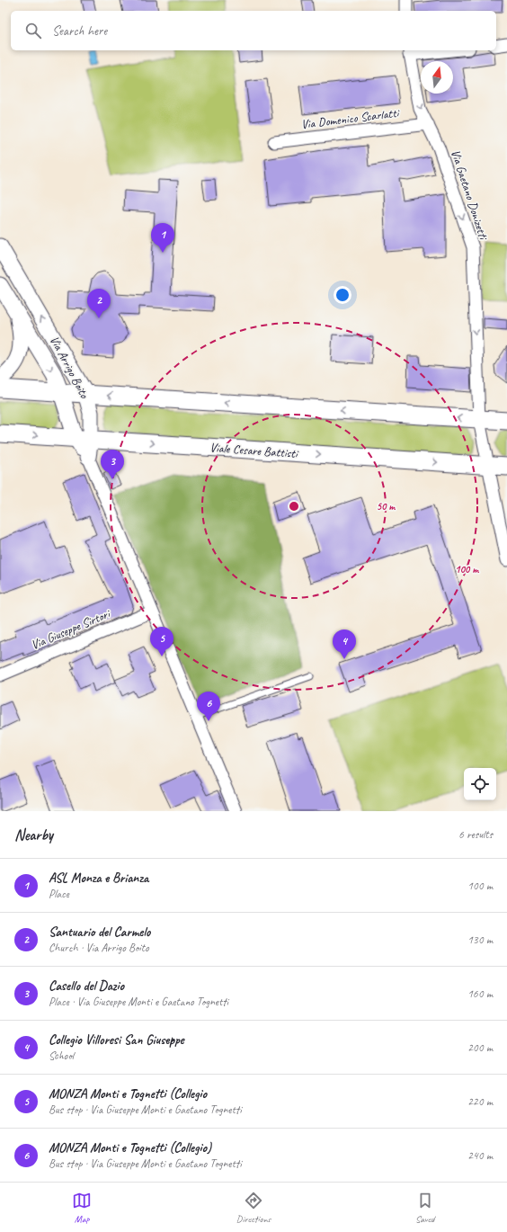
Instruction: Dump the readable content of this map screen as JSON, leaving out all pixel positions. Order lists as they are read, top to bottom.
{
  "streets": {
    "main road": ["Viale Cesare Battisti"],
    "street": [
      "Via Domenico Scarlatti",
      "Via Gaetano Donizetti",
      "Via Arrigo Boito",
      "Via Giuseppe Sirtori"
    ]
  },
  "crossings": [
    ["Via Domenico Scarlatti", "Via Gaetano Donizetti"],
    ["Via Gaetano Donizetti", "Viale Cesare Battisti"],
    ["Via Arrigo Boito", "Viale Cesare Battisti"]
  ],
  "one_way": ["Via Gaetano Donizetti"],
  "north": "top",
  "page": {
    "search": "Search here",
    "pins": [
      "1",
      "2",
      "3",
      "5",
      "4",
      "6"
    ],
    "heading": ["Nearby", "6 results"],
    "list": [
      {
        "mark": "1",
        "name": "ASL Monza e Brianza",
        "note": "Place",
        "value": "100 m"
      },
      {
        "mark": "2",
        "name": "Santuario del Carmelo",
        "note": "Church · Via Arrigo Boito",
        "value": "130 m"
      },
      {
        "mark": "3",
        "name": "Casello del Dazio",
        "note": "Place · Via Giuseppe Monti e Gaetano Tognetti",
        "value": "160 m"
      },
      {
        "mark": "4",
        "name": "Collegio Villoresi San Giuseppe",
        "note": "School",
        "value": "200 m"
      },
      {
        "mark": "5",
        "name": "MONZA Monti e Tognetti (Collegio",
        "note": "Bus stop · Via Giuseppe Monti e Gaetano Tognetti",
        "value": "220 m"
      },
      {
        "mark": "6",
        "name": "MONZA Monti e Tognetti (Collegio)",
        "note": "Bus stop · Via Giuseppe Monti e Gaetano Tognetti",
        "value": "240 m"
      }
    ],
    "nav": ["Map", "Directions", "Saved"]
  },
  "rings": ["50 m", "100 m"]
}
